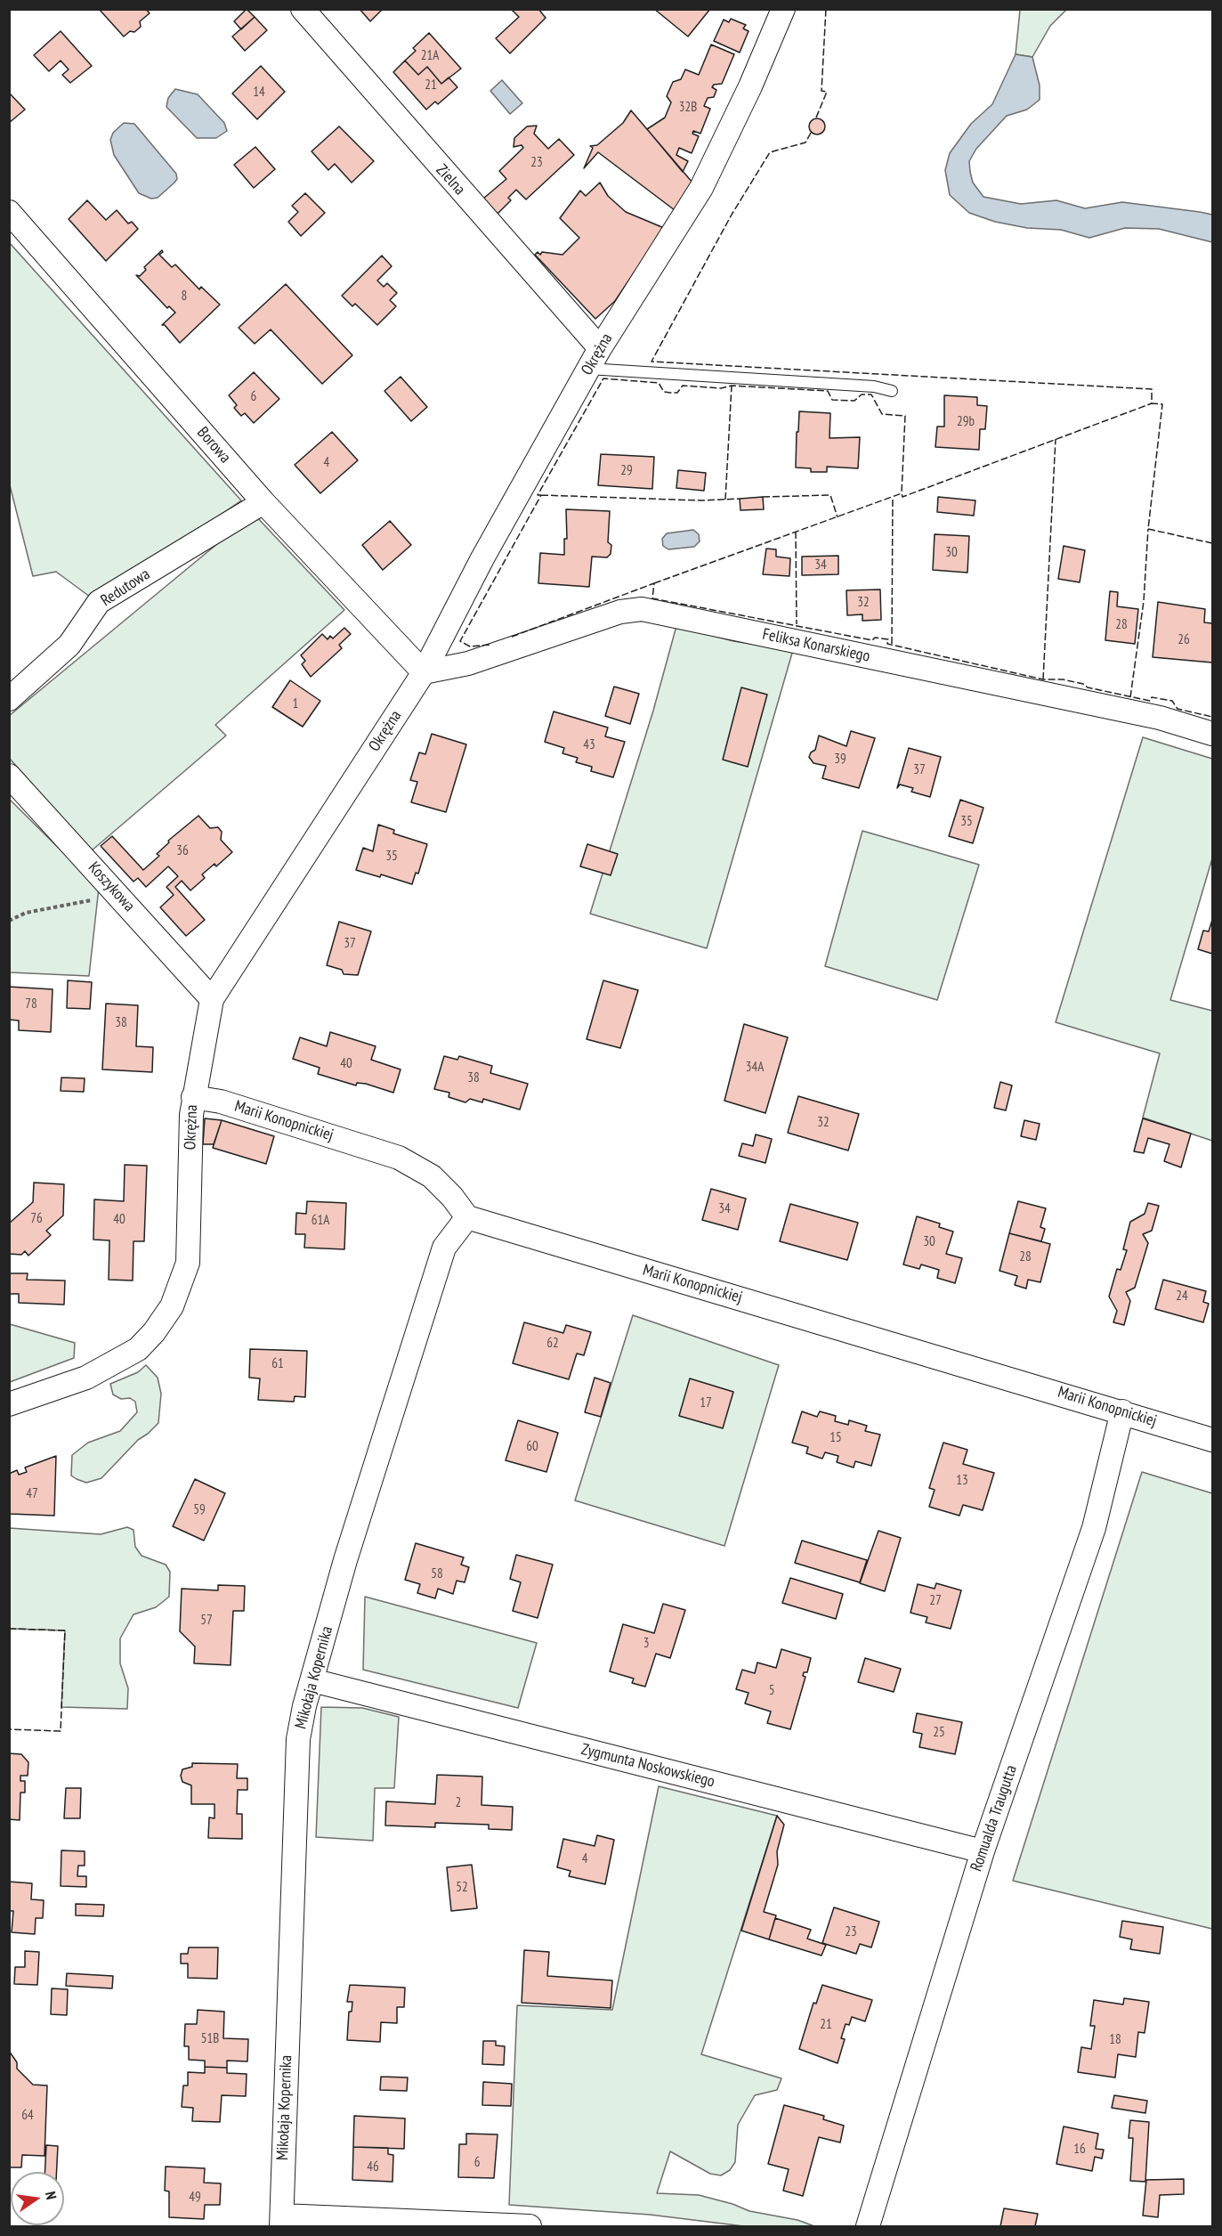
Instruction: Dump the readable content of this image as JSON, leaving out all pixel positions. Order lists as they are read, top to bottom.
{
  "streets": {
    "street": [
      "Zielna",
      "Okrężna",
      "Borowa",
      "Redutowa",
      "Feliksa Konarskiego",
      "Koszykowa",
      "Marii Konopnickiej",
      "Mikołaja Kopernika",
      "Zygmunta Noskowskiego",
      "Romualda Traugutta"
    ]
  },
  "crossings": [
    ["Zielna", "Okrężna"],
    ["Okrężna", "Borowa"],
    ["Okrężna", "Feliksa Konarskiego"],
    ["Okrężna", "Koszykowa"],
    ["Okrężna", "Marii Konopnickiej"],
    ["Borowa", "Redutowa"],
    ["Borowa", "Feliksa Konarskiego"],
    ["Marii Konopnickiej", "Mikołaja Kopernika"],
    ["Marii Konopnickiej", "Romualda Traugutta"],
    ["Mikołaja Kopernika", "Zygmunta Noskowskiego"],
    ["Zygmunta Noskowskiego", "Romualda Traugutta"]
  ],
  "house_numbers": [
    "21A",
    "21",
    "14",
    "32B",
    "23",
    "8",
    "6",
    "29b",
    "4",
    "29",
    "30",
    "34",
    "32",
    "28",
    "26",
    "1",
    "43",
    "39",
    "37",
    "35",
    "36",
    "35",
    "37",
    "78",
    "38",
    "40",
    "34A",
    "38",
    "32",
    "34",
    "76",
    "40",
    "61A",
    "30",
    "28",
    "24",
    "62",
    "61",
    "17",
    "15",
    "60",
    "13",
    "47",
    "59",
    "58",
    "27",
    "57",
    "3",
    "5",
    "25",
    "2",
    "4",
    "52",
    "23",
    "21",
    "51B",
    "18",
    "64",
    "16",
    "6",
    "46",
    "49"
  ],
  "north": "right"
}
